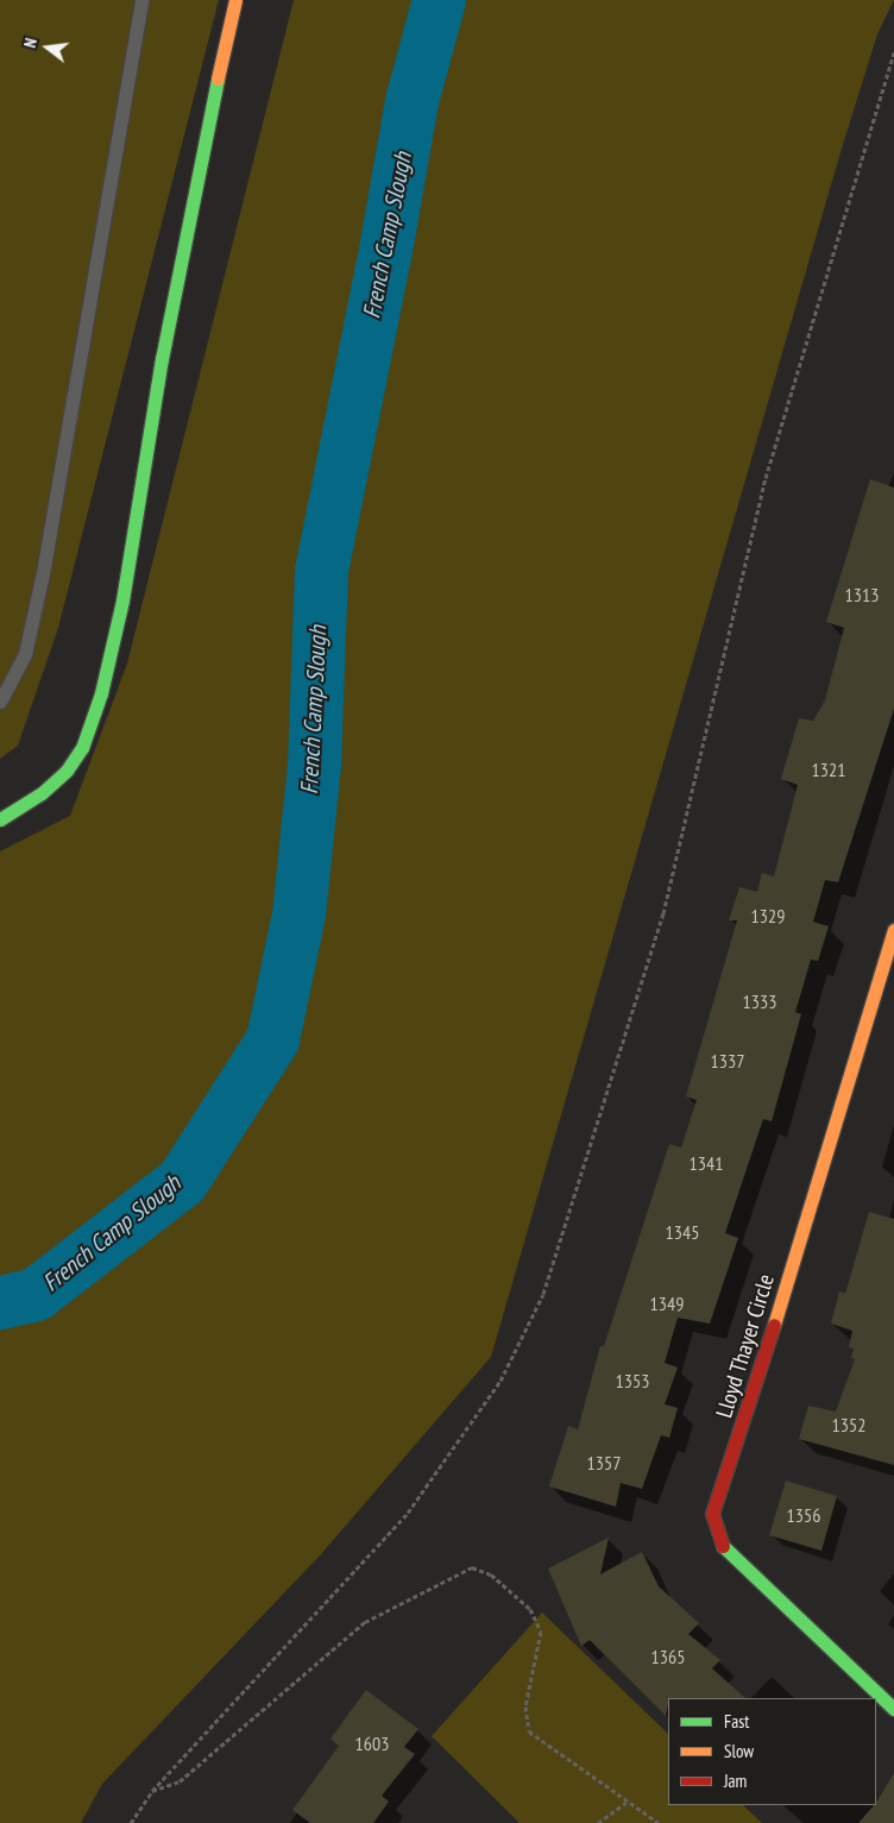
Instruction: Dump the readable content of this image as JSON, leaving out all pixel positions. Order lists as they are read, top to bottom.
{
  "streets": {
    "street": ["Lloyd Thayer Circle"]
  },
  "water": ["French Camp Slough"],
  "house_numbers": [
    "1313",
    "1321",
    "1329",
    "1333",
    "1337",
    "1341",
    "1345",
    "1349",
    "1353",
    "1352",
    "1357",
    "1356",
    "1365",
    "1603"
  ],
  "legend": ["Fast", "Slow", "Jam"],
  "north": "left"
}
